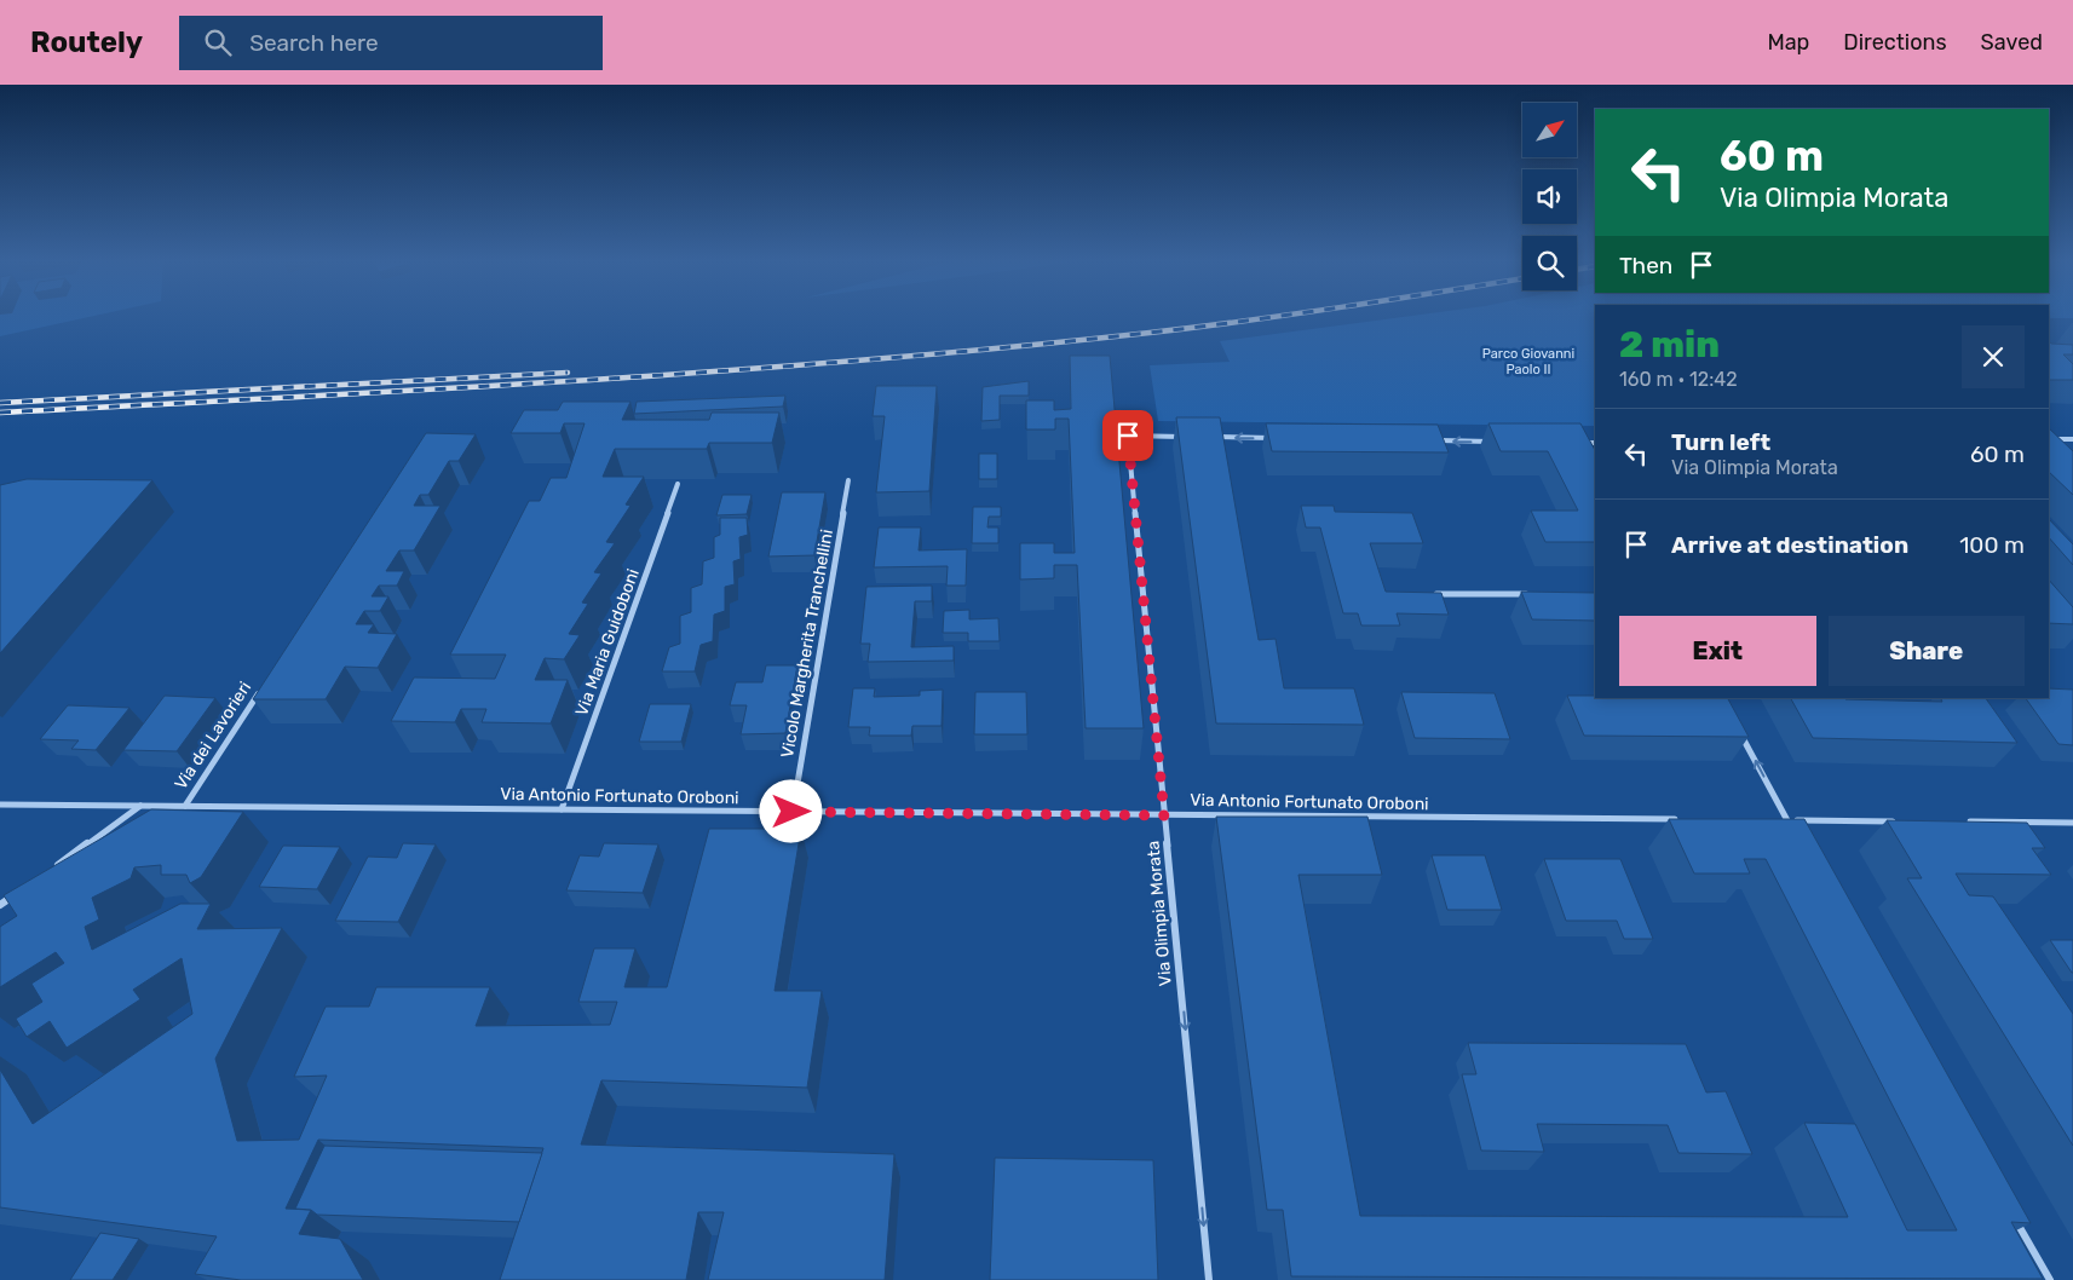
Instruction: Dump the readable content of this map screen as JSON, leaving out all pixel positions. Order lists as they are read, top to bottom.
{
  "streets": {
    "street": [
      "Via Maria Guidoboni",
      "Vicolo Margherita Tranchellini",
      "Via dei Lavorieri",
      "Via Antonio Fortunato Oroboni",
      "Via Olimpia Morata"
    ]
  },
  "crossings": [
    ["Via Maria Guidoboni", "Via Antonio Fortunato Oroboni"],
    ["Vicolo Margherita Tranchellini", "Via Antonio Fortunato Oroboni"],
    ["Via dei Lavorieri", "Via Antonio Fortunato Oroboni"],
    ["Via Antonio Fortunato Oroboni", "Via Olimpia Morata"]
  ],
  "one_way": ["Via Olimpia Morata"],
  "parks": ["Parco Giovanni Paolo II"],
  "north": "top right",
  "page": {
    "header": "Routely",
    "search": "Search here",
    "nav": ["Map", "Directions", "Saved"],
    "turn": ["60 m", "Via Olimpia Morata"],
    "then": "Then",
    "heading": ["2 min", "160 m · 12:42"],
    "list": [
      {
        "name": "Turn left",
        "note": "Via Olimpia Morata",
        "value": "60 m"
      },
      {
        "name": "Arrive at destination",
        "value": "100 m"
      }
    ],
    "buttons": ["Exit", "Share"]
  }
}
